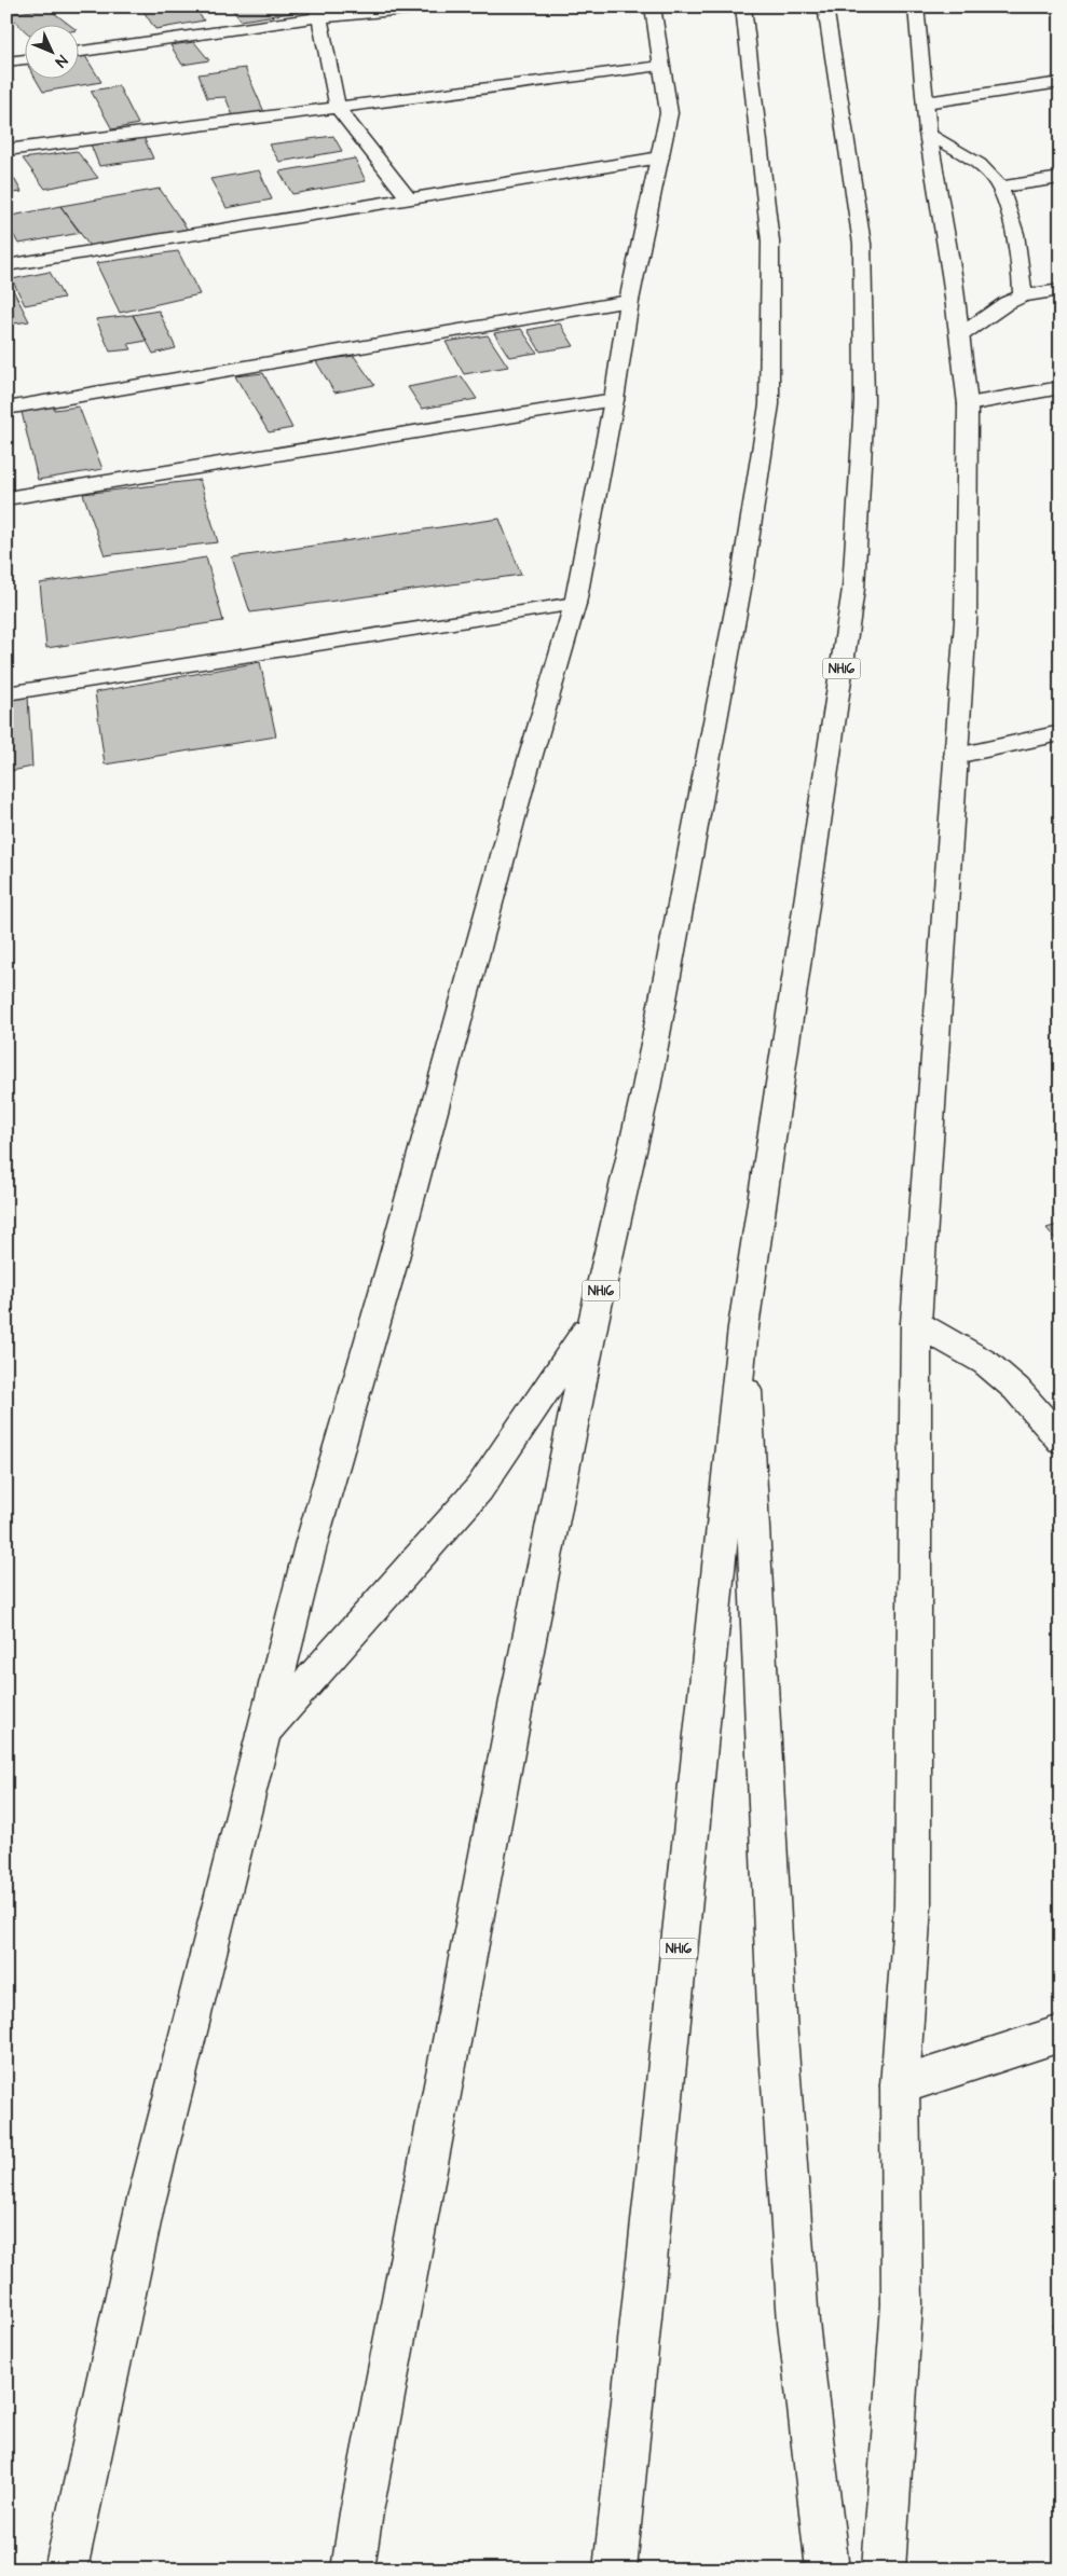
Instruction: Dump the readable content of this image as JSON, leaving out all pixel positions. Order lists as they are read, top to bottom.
{
  "streets": {
    "main road": ["NH16"]
  },
  "north": "bottom right"
}
